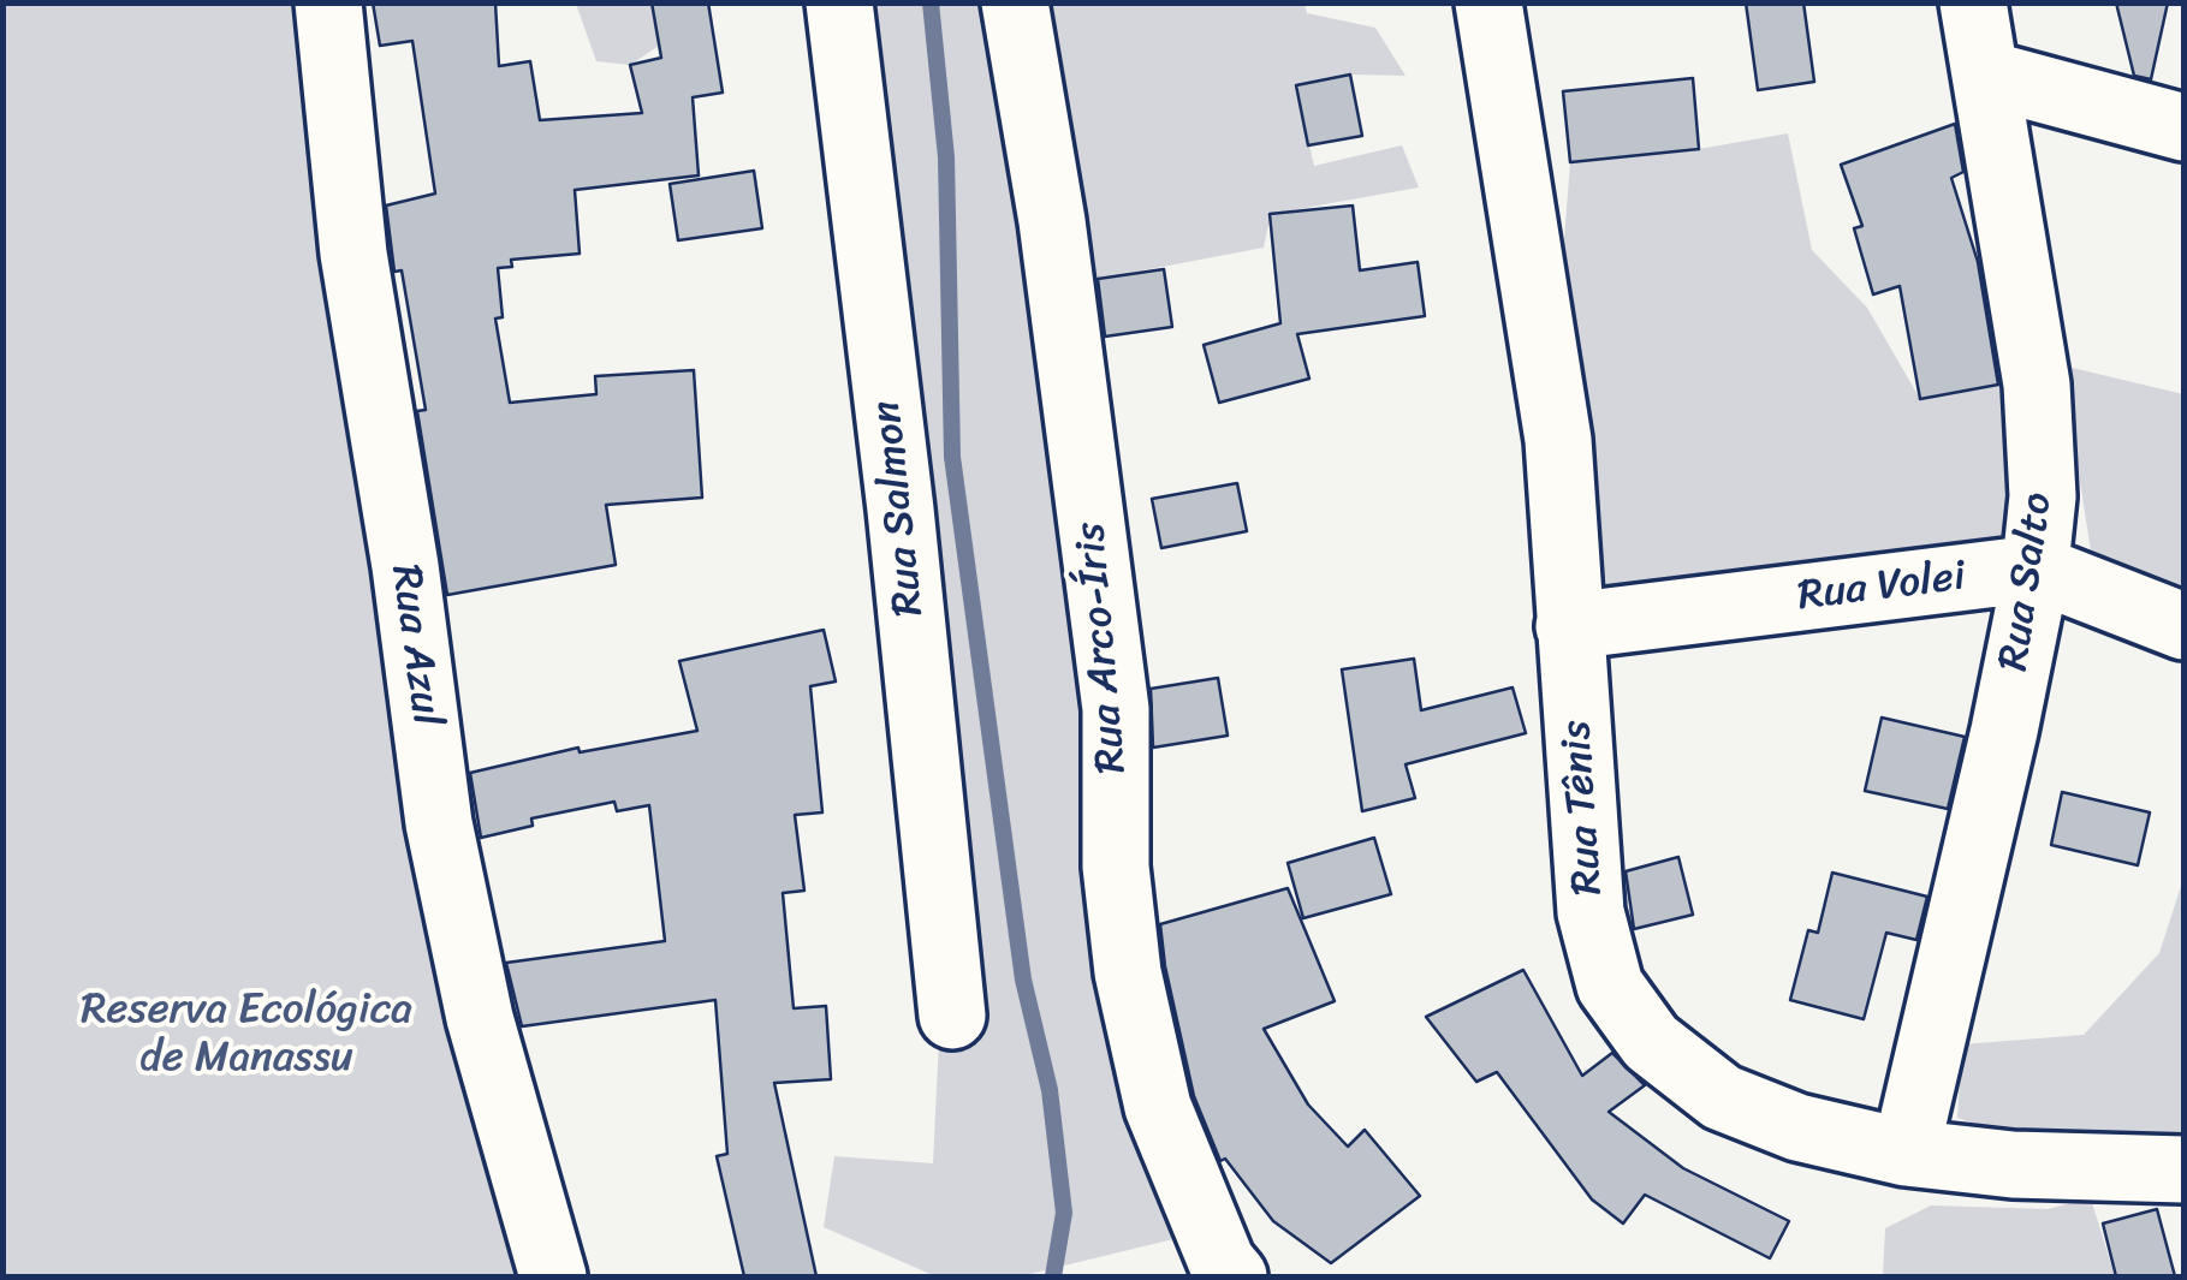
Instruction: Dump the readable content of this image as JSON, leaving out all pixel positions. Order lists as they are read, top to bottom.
{
  "streets": {
    "street": [
      "Rua Salmon",
      "Rua Salto",
      "Rua Volei",
      "Rua Azul",
      "Rua Arco-Íris",
      "Rua Tênis"
    ]
  },
  "crossings": [
    ["Rua Salto", "Rua Volei"],
    ["Rua Salto", "Rua Tênis"],
    ["Rua Volei", "Rua Tênis"]
  ],
  "parks": ["Reserva Ecológica de Manassu"]
}
